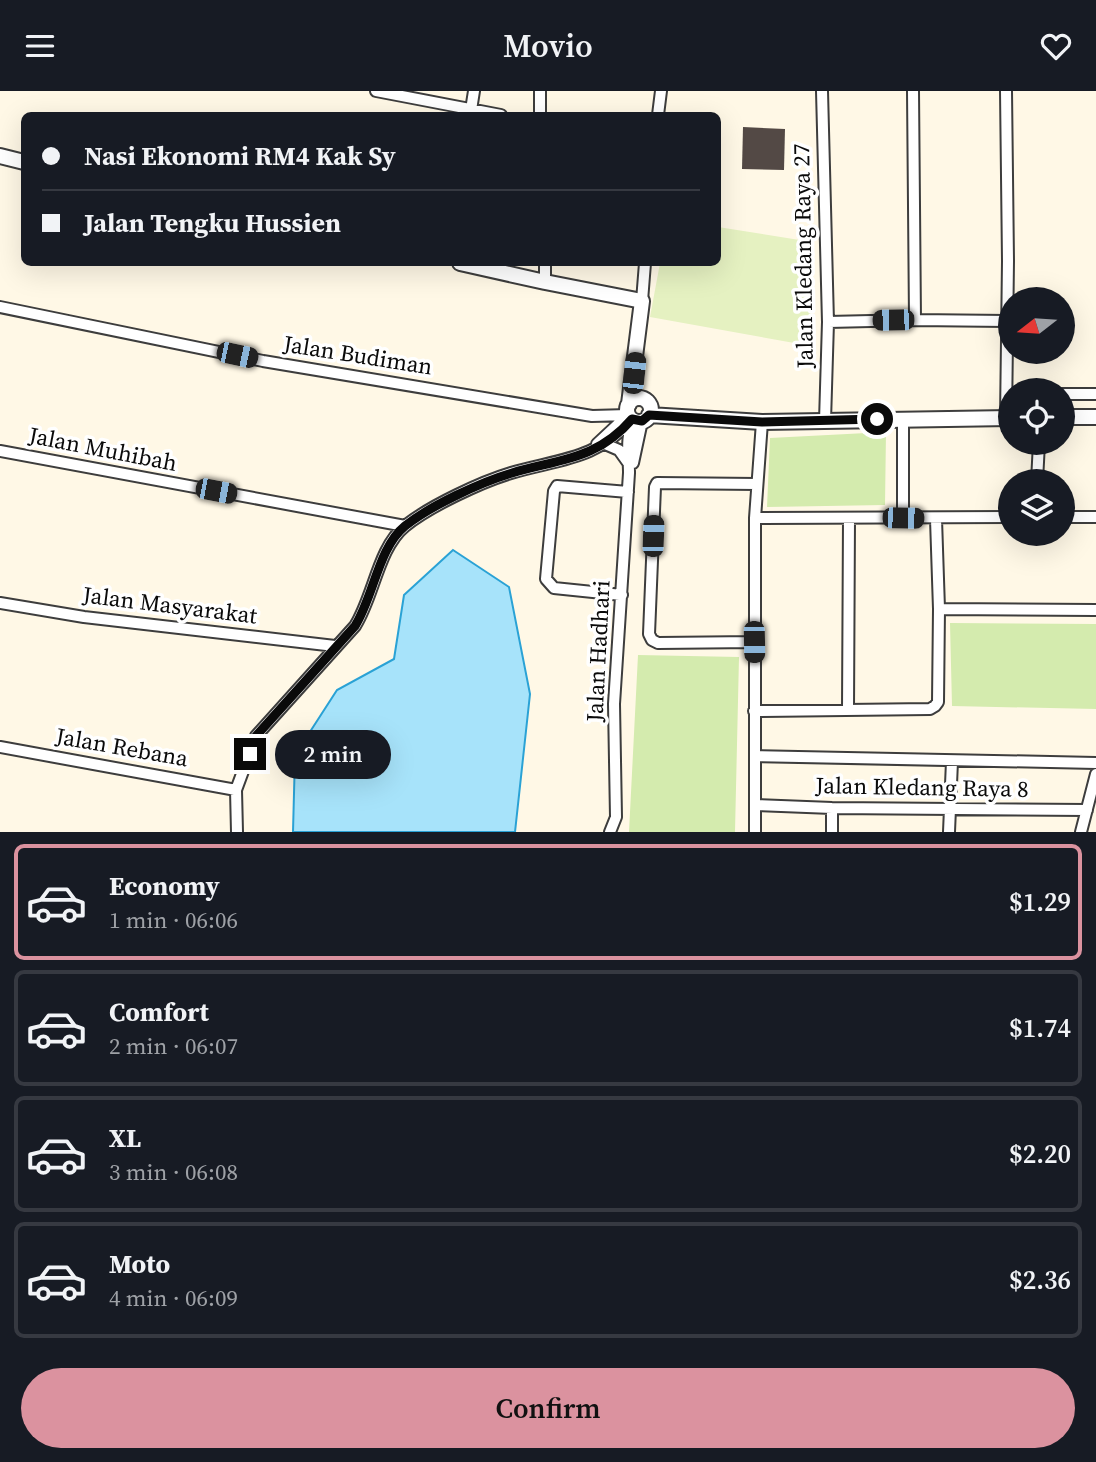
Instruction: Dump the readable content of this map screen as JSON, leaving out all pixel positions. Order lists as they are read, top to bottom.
{
  "streets": {
    "street": [
      "Jalan Kledang Raya 27",
      "Jalan Budiman",
      "Jalan Muhibah",
      "Jalan Masyarakat",
      "Jalan Hadhari",
      "Jalan Rebana",
      "Jalan Kledang Raya 8"
    ]
  },
  "crossings": [
    ["Jalan Budiman", "Jalan Hadhari"]
  ],
  "north": "left",
  "page": {
    "header": "Movio",
    "banner": ["Nasi Ekonomi RM4 Kak Sy", "Jalan Tengku Hussien"],
    "bubble": "2 min",
    "list": [
      {
        "name": "Economy",
        "note": "1 min · 06:06",
        "value": "$1.29"
      },
      {
        "name": "Comfort",
        "note": "2 min · 06:07",
        "value": "$1.74"
      },
      {
        "name": "XL",
        "note": "3 min · 06:08",
        "value": "$2.20"
      },
      {
        "name": "Moto",
        "note": "4 min · 06:09",
        "value": "$2.36"
      }
    ],
    "buttons": "Confirm"
  }
}
